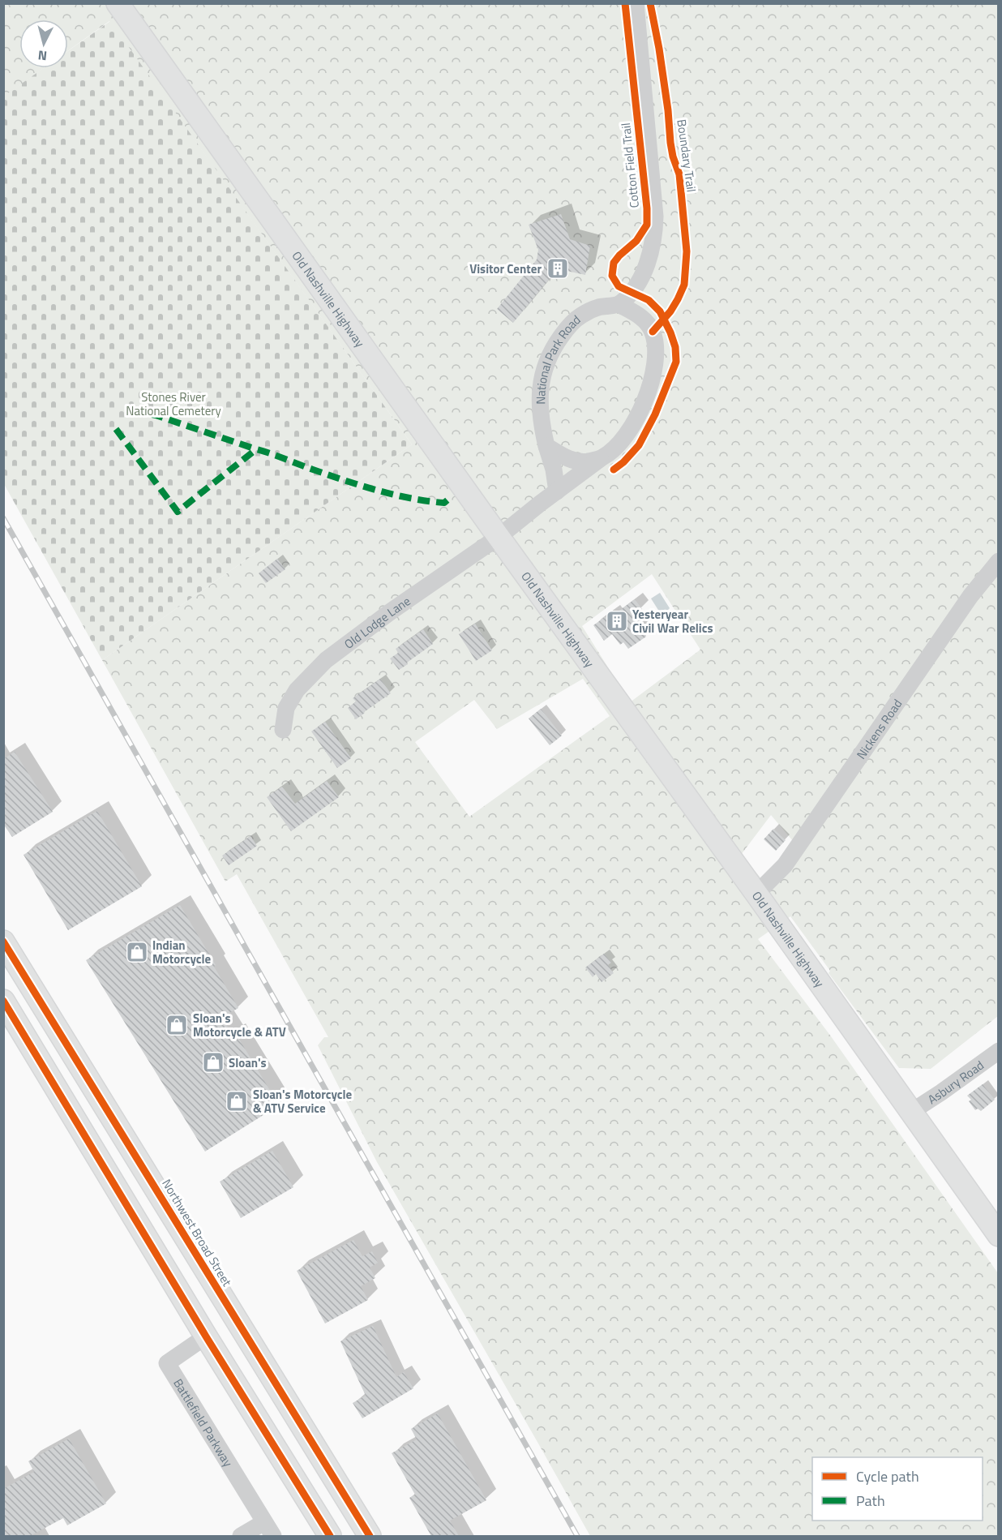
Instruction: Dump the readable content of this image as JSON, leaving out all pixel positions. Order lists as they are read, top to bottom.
{
  "streets": {
    "main road": ["Old Nashville Highway", "Northwest Broad Street"],
    "street": [
      "National Park Road",
      "Old Lodge Lane",
      "Nickens Road",
      "Asbury Road",
      "Battlefield Parkway"
    ],
    "cycle path": ["Boundary Trail", "Cotton Field Trail"]
  },
  "crossings": [
    ["Old Nashville Highway", "Old Lodge Lane"],
    ["Old Nashville Highway", "Nickens Road"],
    ["Old Nashville Highway", "Asbury Road"]
  ],
  "parks": ["Stones River National Cemetery"],
  "places": {
    "building": ["Visitor Center", "Yesteryear Civil War Relics"],
    "shop": [
      "Indian Motorcycle",
      "Sloan's Motorcycle & ATV",
      "Sloan's",
      "Sloan's Motorcycle & ATV Service"
    ]
  },
  "legend": ["Cycle path", "Path"],
  "north": "bottom"
}
